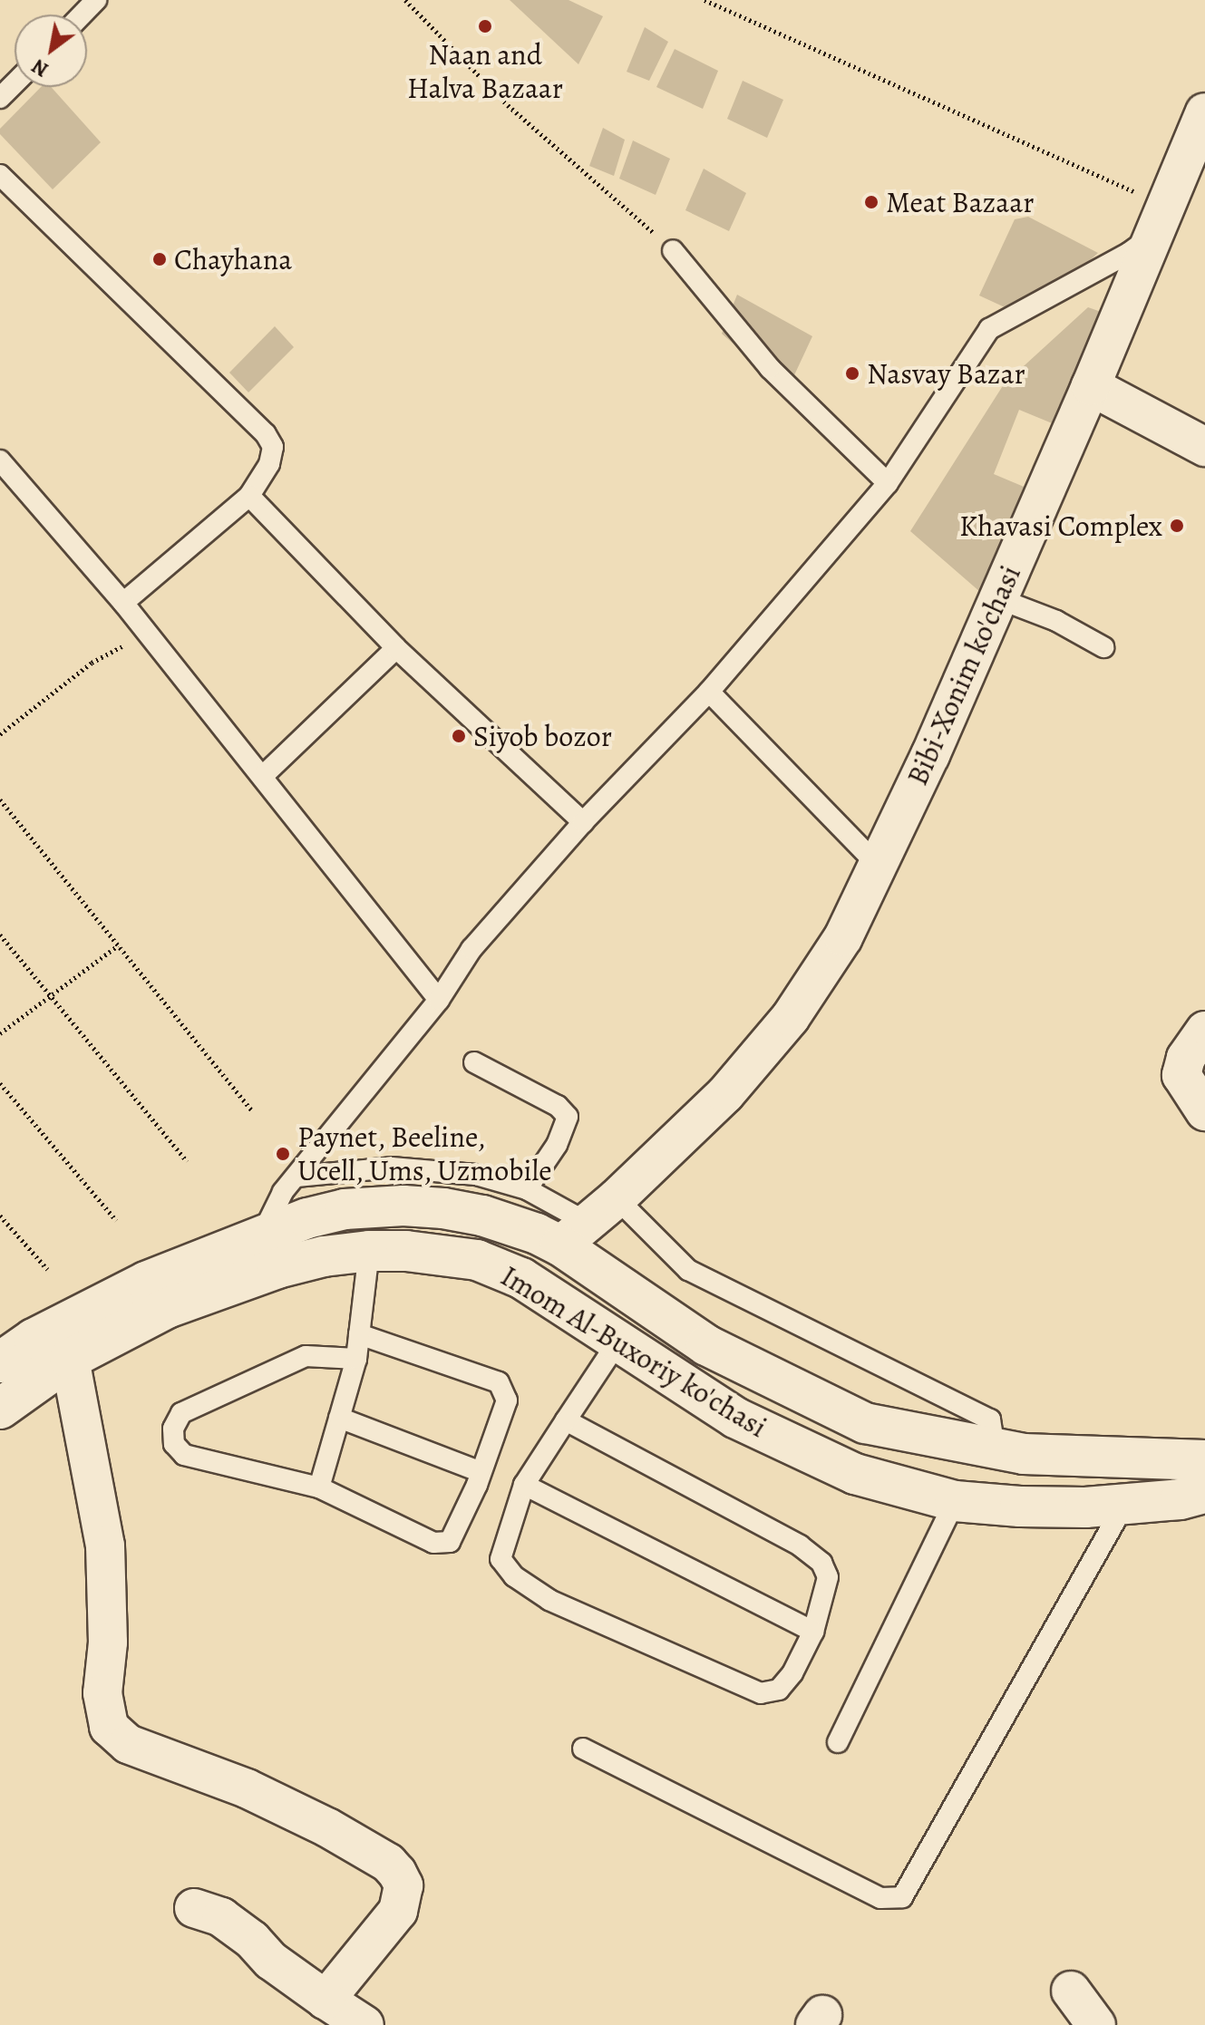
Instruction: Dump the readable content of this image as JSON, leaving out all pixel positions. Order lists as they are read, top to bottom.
{
  "streets": {
    "main road": ["Imom Al-Buxoriy ko'chasi"],
    "street": ["Bibi-Xonim ko'chasi"]
  },
  "crossings": [
    ["Bibi-Xonim ko'chasi", "Imom Al-Buxoriy ko'chasi"]
  ],
  "places": [
    "Naan and Halva Bazaar",
    "Meat Bazaar",
    "Chayhana",
    "Nasvay Bazar",
    "Khavasi Complex",
    "Siyob bozor",
    "Paynet, Beeline, Ucell, Ums, Uzmobile"
  ],
  "north": "bottom left"
}
